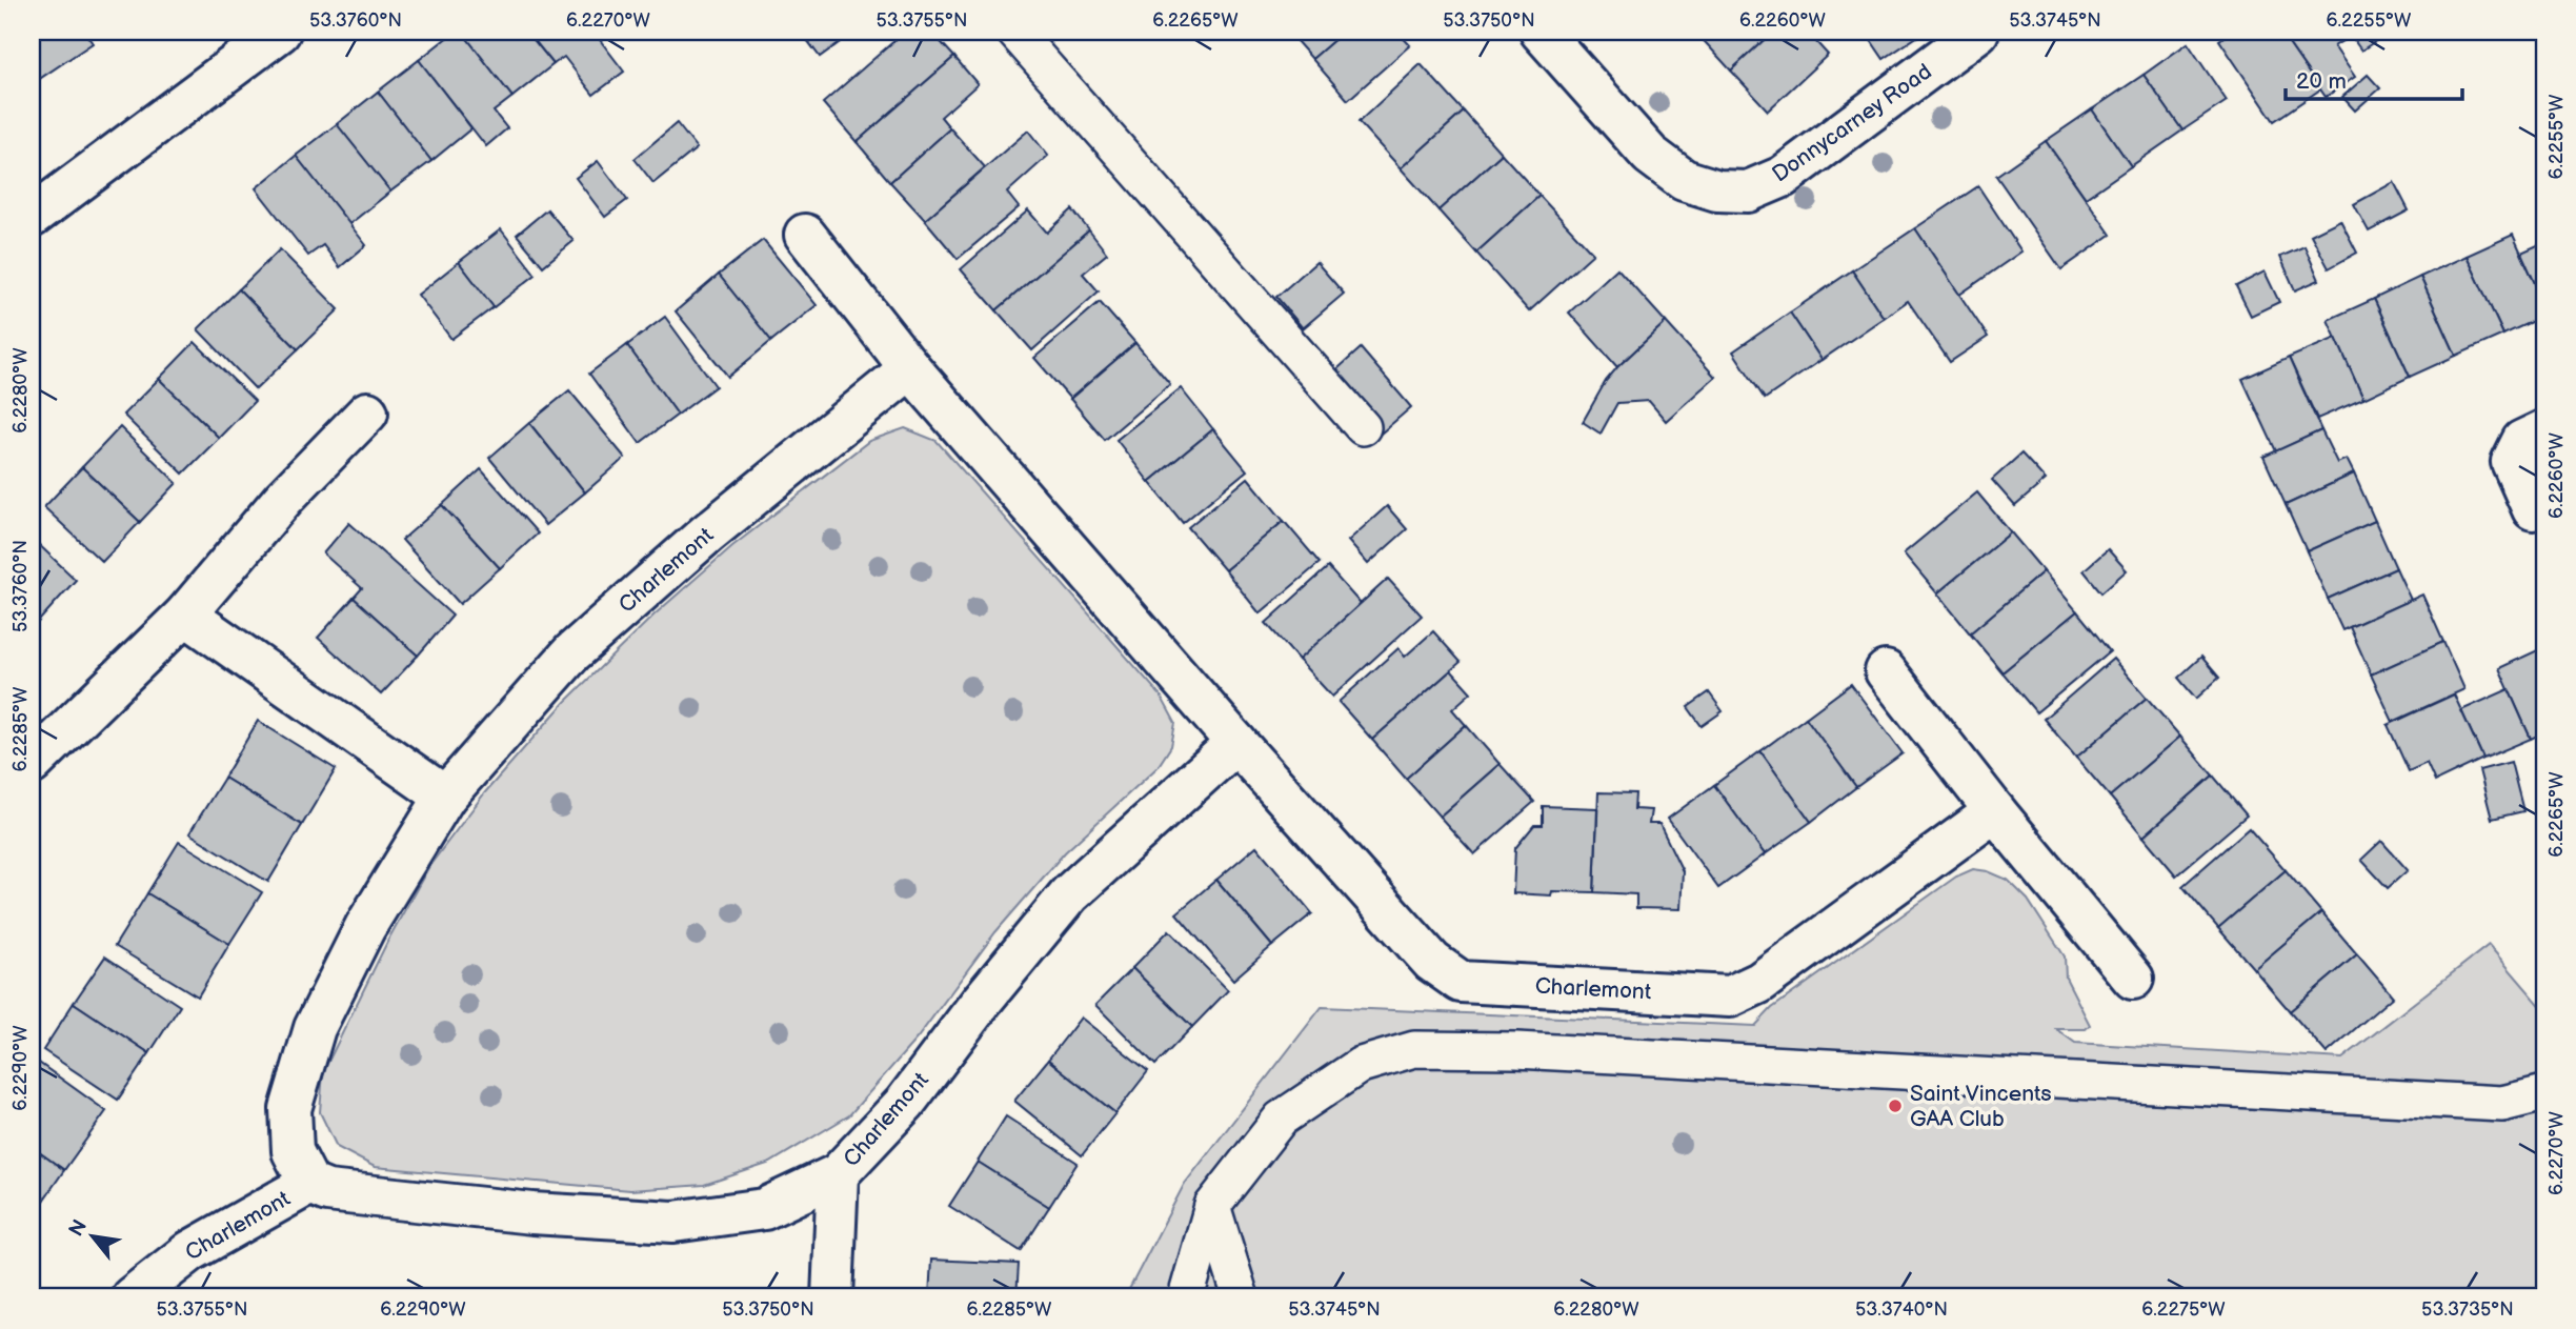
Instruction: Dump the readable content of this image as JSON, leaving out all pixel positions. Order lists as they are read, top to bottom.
{
  "streets": {
    "street": ["Donnycarney Road", "Charlemont"]
  },
  "places": ["Saint Vincents GAA Club"],
  "scale_bar": "20 m",
  "north": "top left",
  "coordinates": [
    "53.3760°N",
    "6.2270°W",
    "53.3755°N",
    "6.2265°W",
    "53.3750°N",
    "6.2260°W",
    "53.3745°N",
    "6.2255°W",
    "6.2280°W",
    "6.2285°W",
    "6.2290°W",
    "53.3740°N",
    "6.2275°W",
    "53.3735°N"
  ]
}
